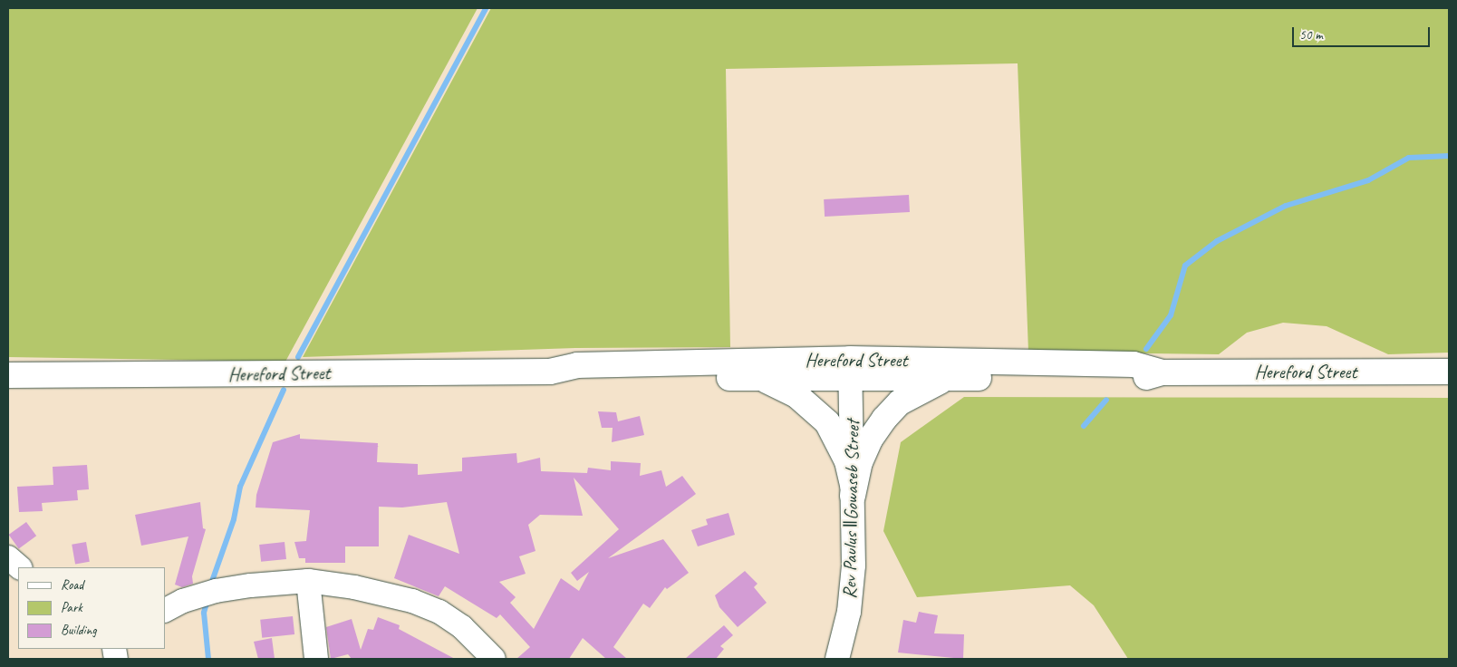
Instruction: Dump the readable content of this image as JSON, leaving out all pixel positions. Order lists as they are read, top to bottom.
{
  "streets": {
    "main road": ["Hereford Street"],
    "street": ["Rev Paulus ǁGowaseb Street"]
  },
  "crossings": [
    ["Hereford Street", "Rev Paulus ǁGowaseb Street"]
  ],
  "legend": ["Road", "Park", "Building"],
  "scale_bar": "50 m"
}
